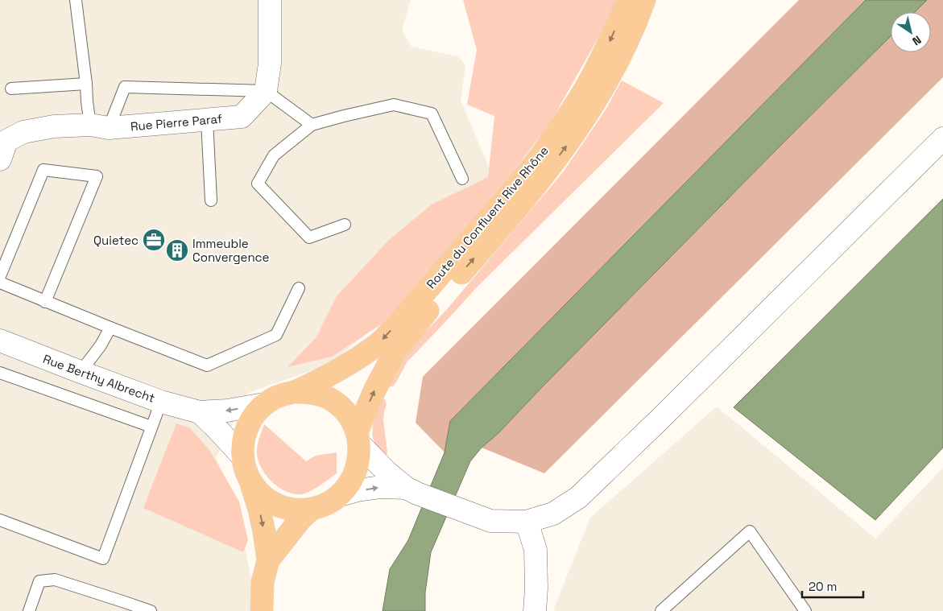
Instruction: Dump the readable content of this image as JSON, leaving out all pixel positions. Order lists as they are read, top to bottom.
{
  "streets": {
    "main road": ["Route du Confluent Rive Rhône"],
    "street": ["Rue Pierre Paraf", "Rue Berthy Albrecht"]
  },
  "crossings": [
    ["Route du Confluent Rive Rhône", "Rue Berthy Albrecht"]
  ],
  "places": {
    "office": ["Quietec"],
    "building": ["Immeuble Convergence"]
  },
  "scale_bar": "20 m",
  "north": "bottom right"
}
